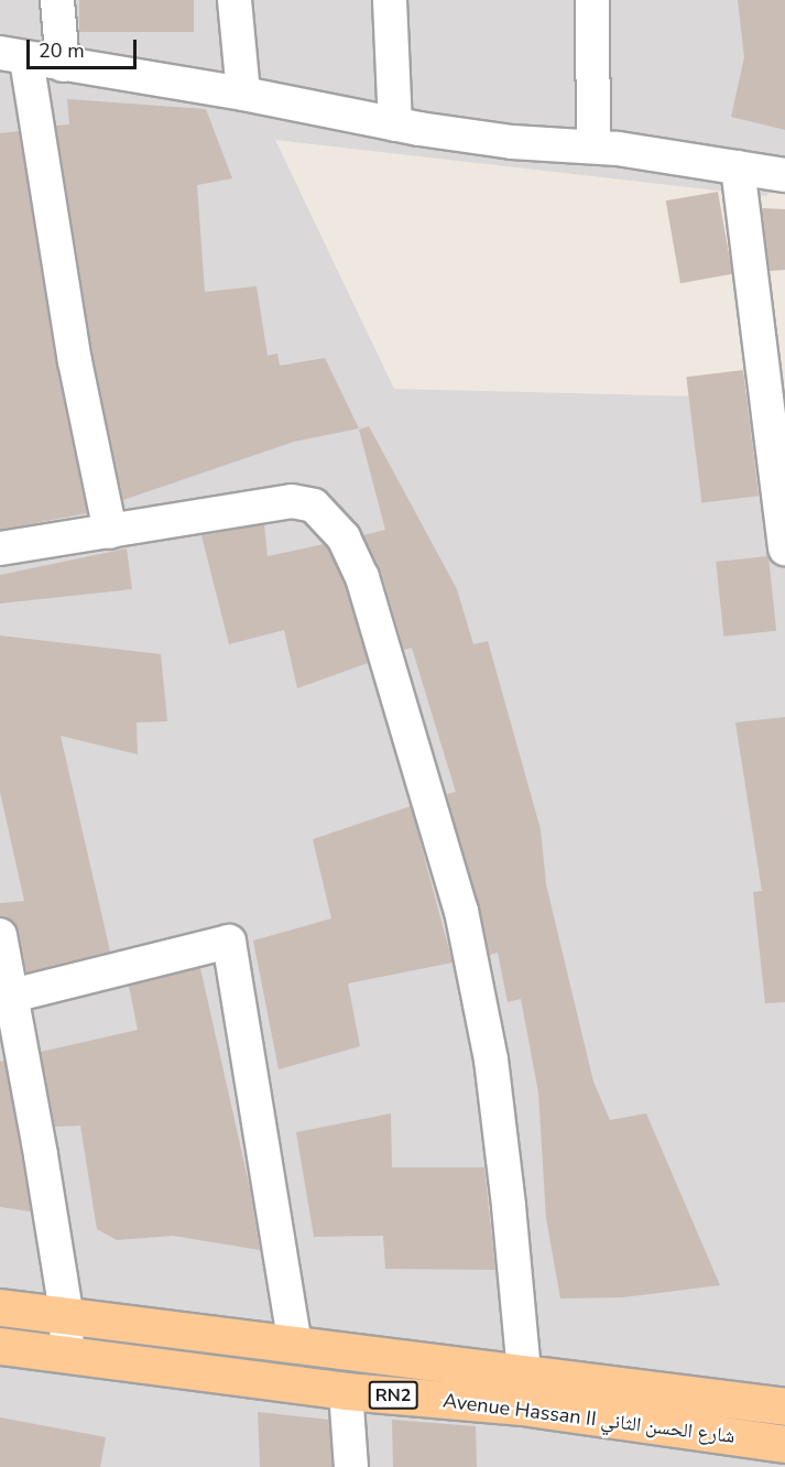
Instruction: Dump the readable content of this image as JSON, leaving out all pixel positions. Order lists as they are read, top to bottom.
{
  "streets": {
    "main road": ["RN2", "Avenue Hassan II شارع الحسن الثاني"]
  },
  "scale_bar": "20 m"
}
